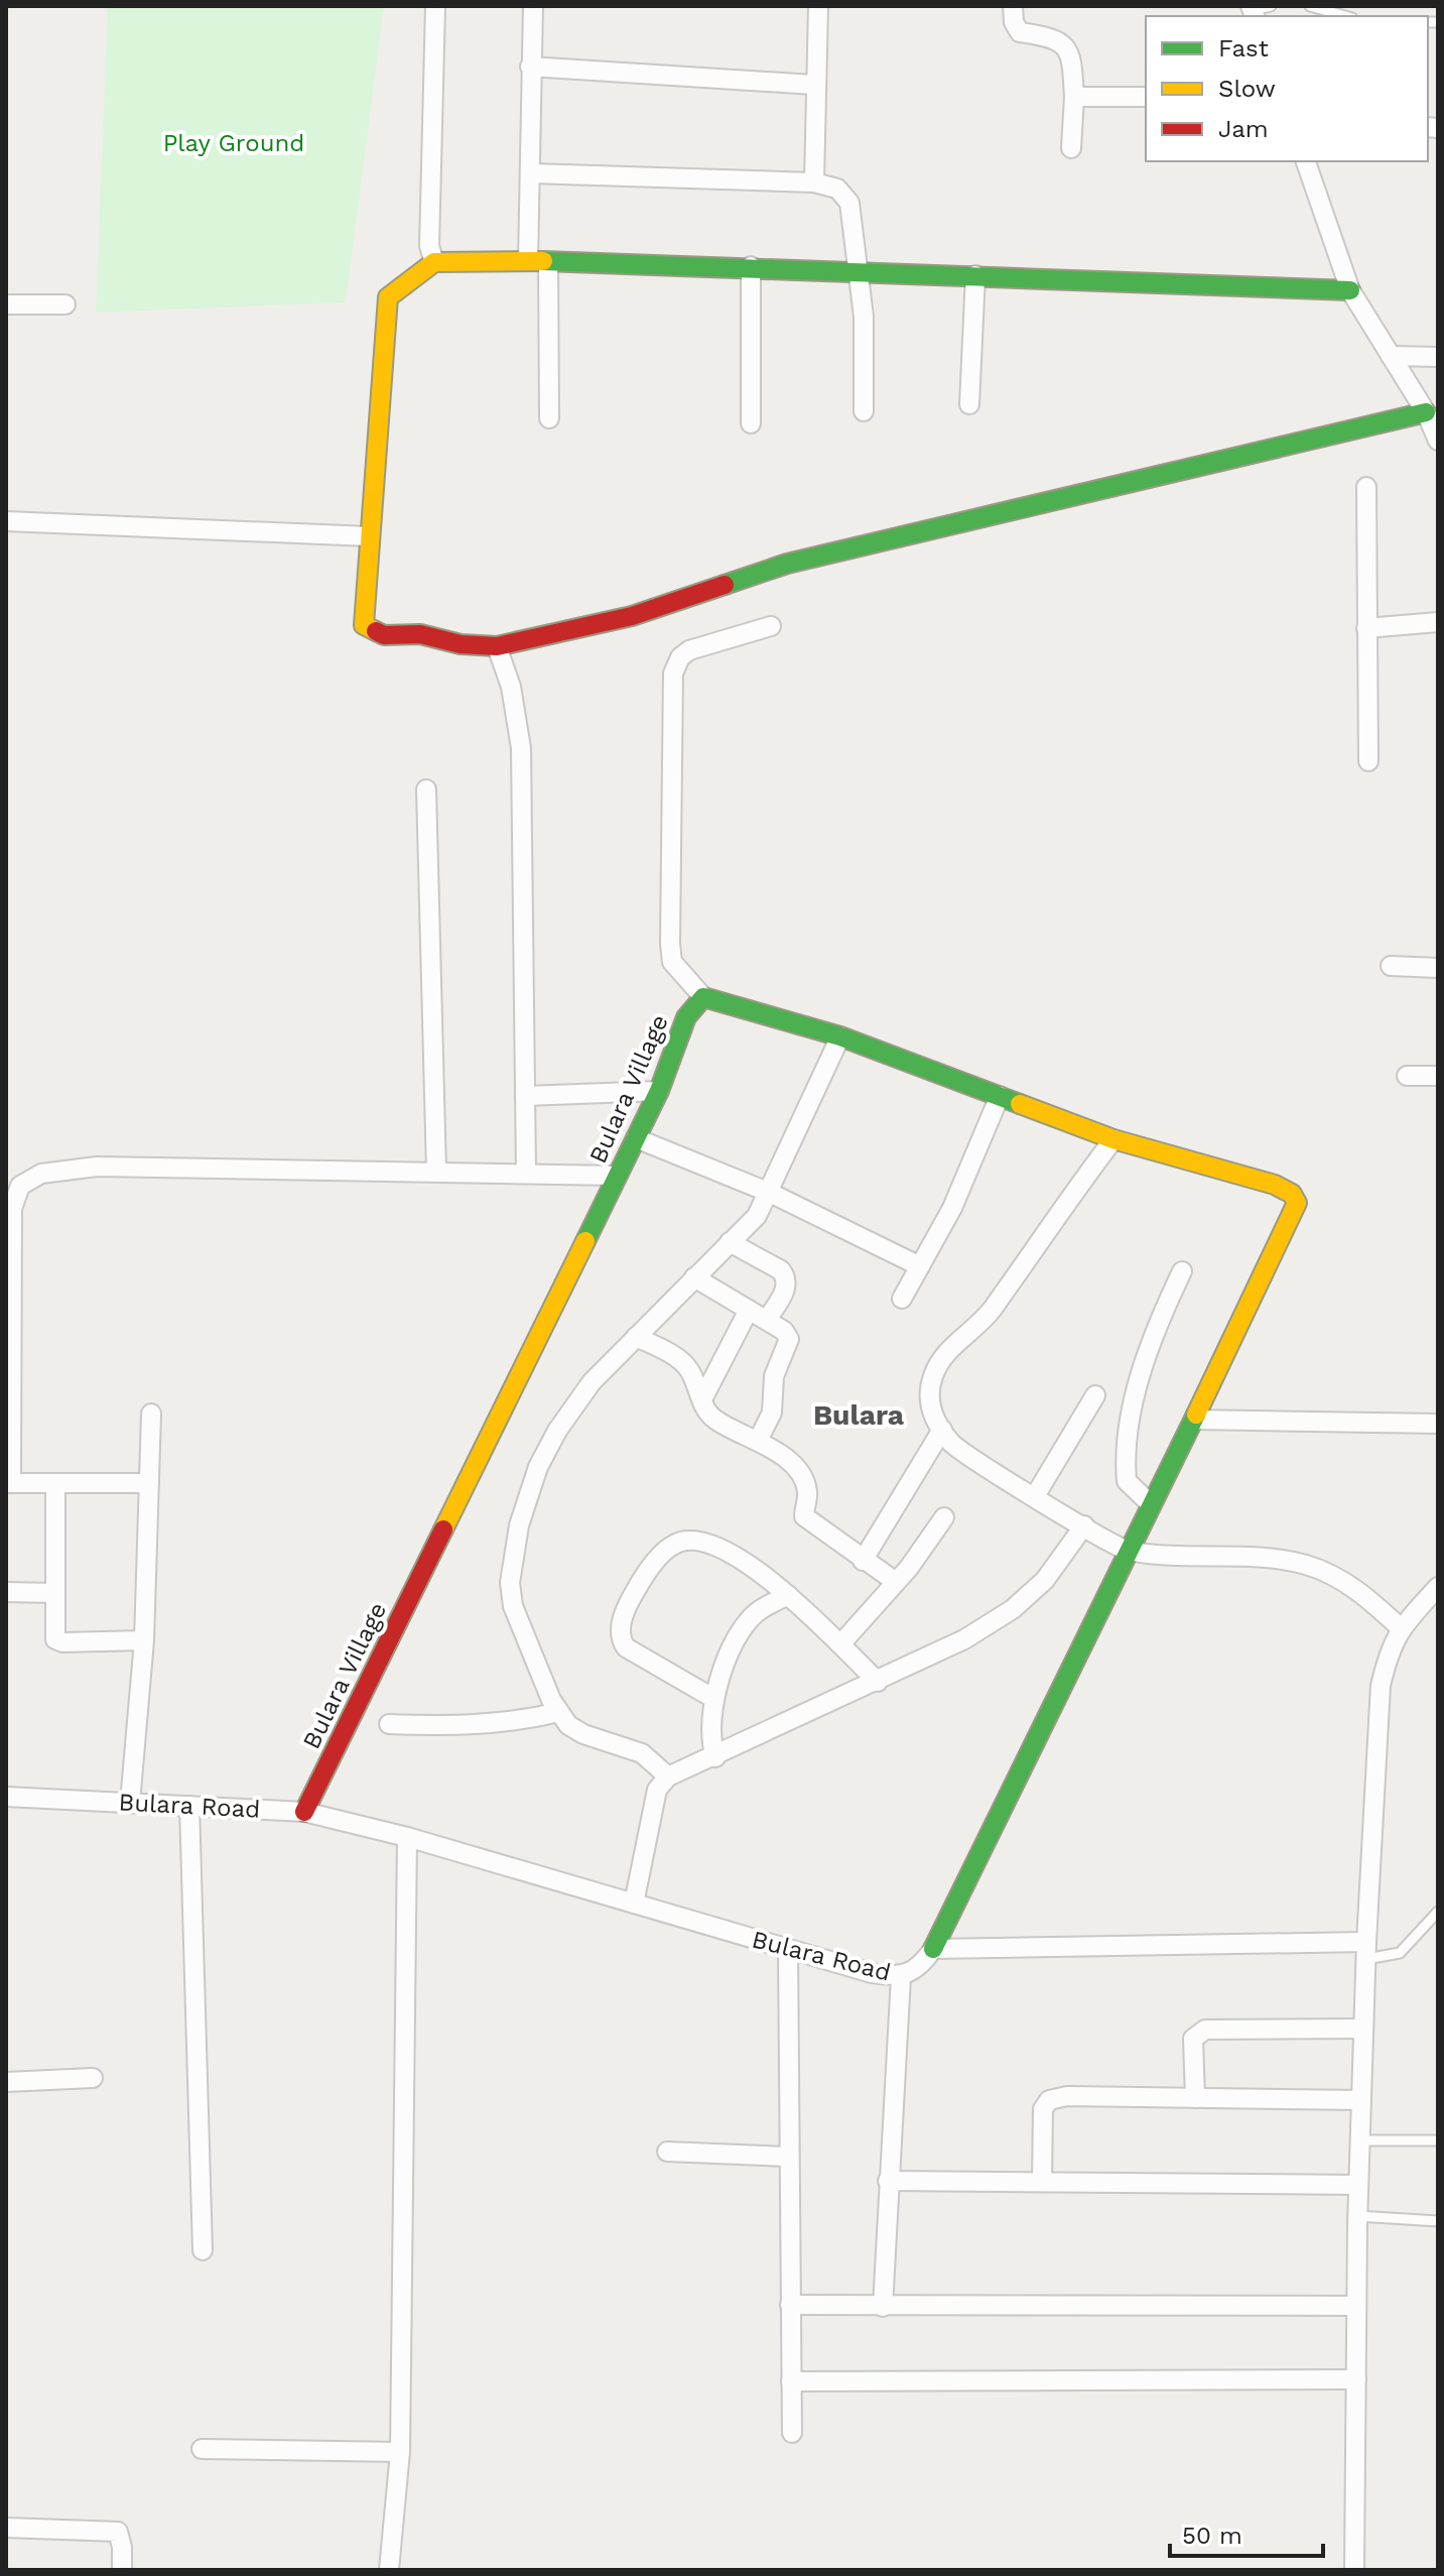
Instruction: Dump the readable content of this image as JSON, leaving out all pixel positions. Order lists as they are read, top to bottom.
{
  "streets": {
    "street": ["Bulara Village", "Bulara Road"]
  },
  "crossings": [
    ["Bulara Village", "Bulara Road"]
  ],
  "districts": ["Bulara"],
  "parks": ["Play Ground"],
  "legend": ["Fast", "Slow", "Jam"],
  "scale_bar": "50 m"
}
